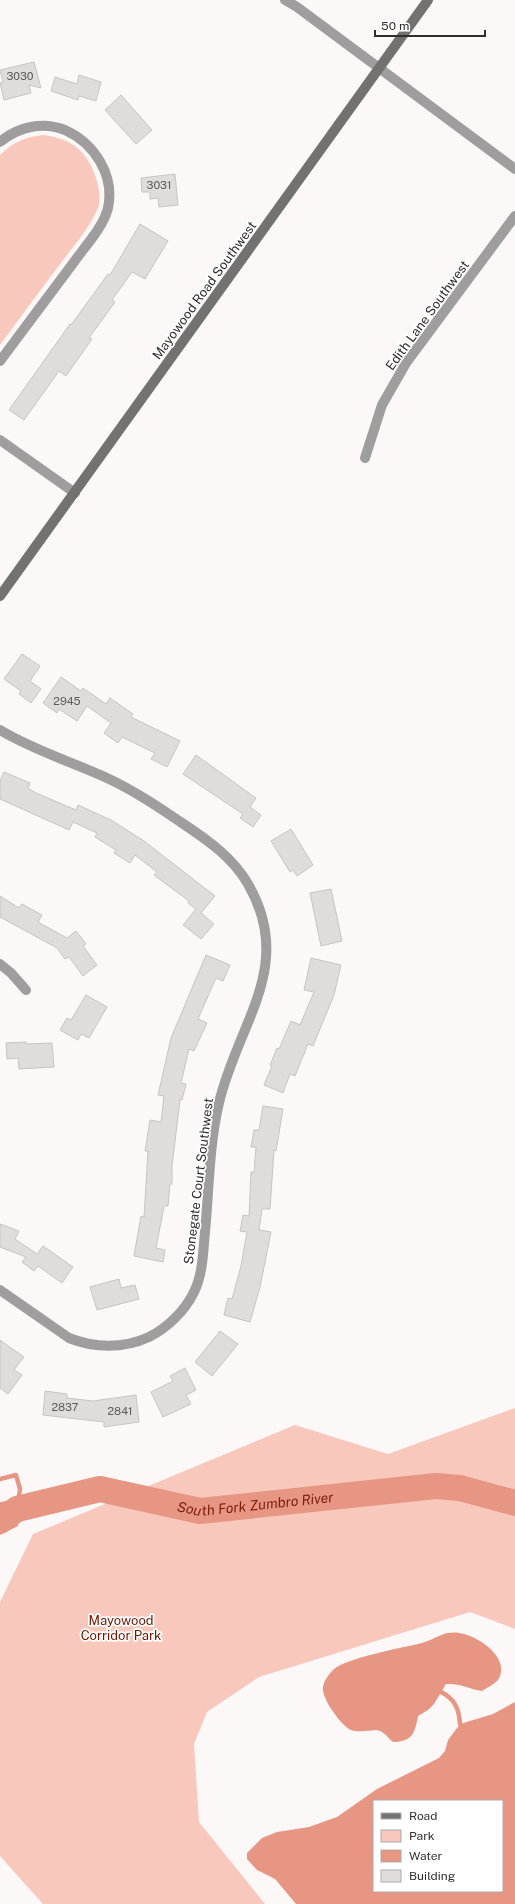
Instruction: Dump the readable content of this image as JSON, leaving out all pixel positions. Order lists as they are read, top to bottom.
{
  "streets": {
    "street": ["Mayowood Road Southwest", "Edith Lane Southwest", "Stonegate Court Southwest"]
  },
  "water": ["South Fork Zumbro River"],
  "parks": ["Mayowood Corridor Park"],
  "house_numbers": [
    "3030",
    "3031",
    "2945",
    "2837",
    "2841"
  ],
  "legend": [
    "Road",
    "Park",
    "Water",
    "Building"
  ],
  "scale_bar": "50 m"
}
